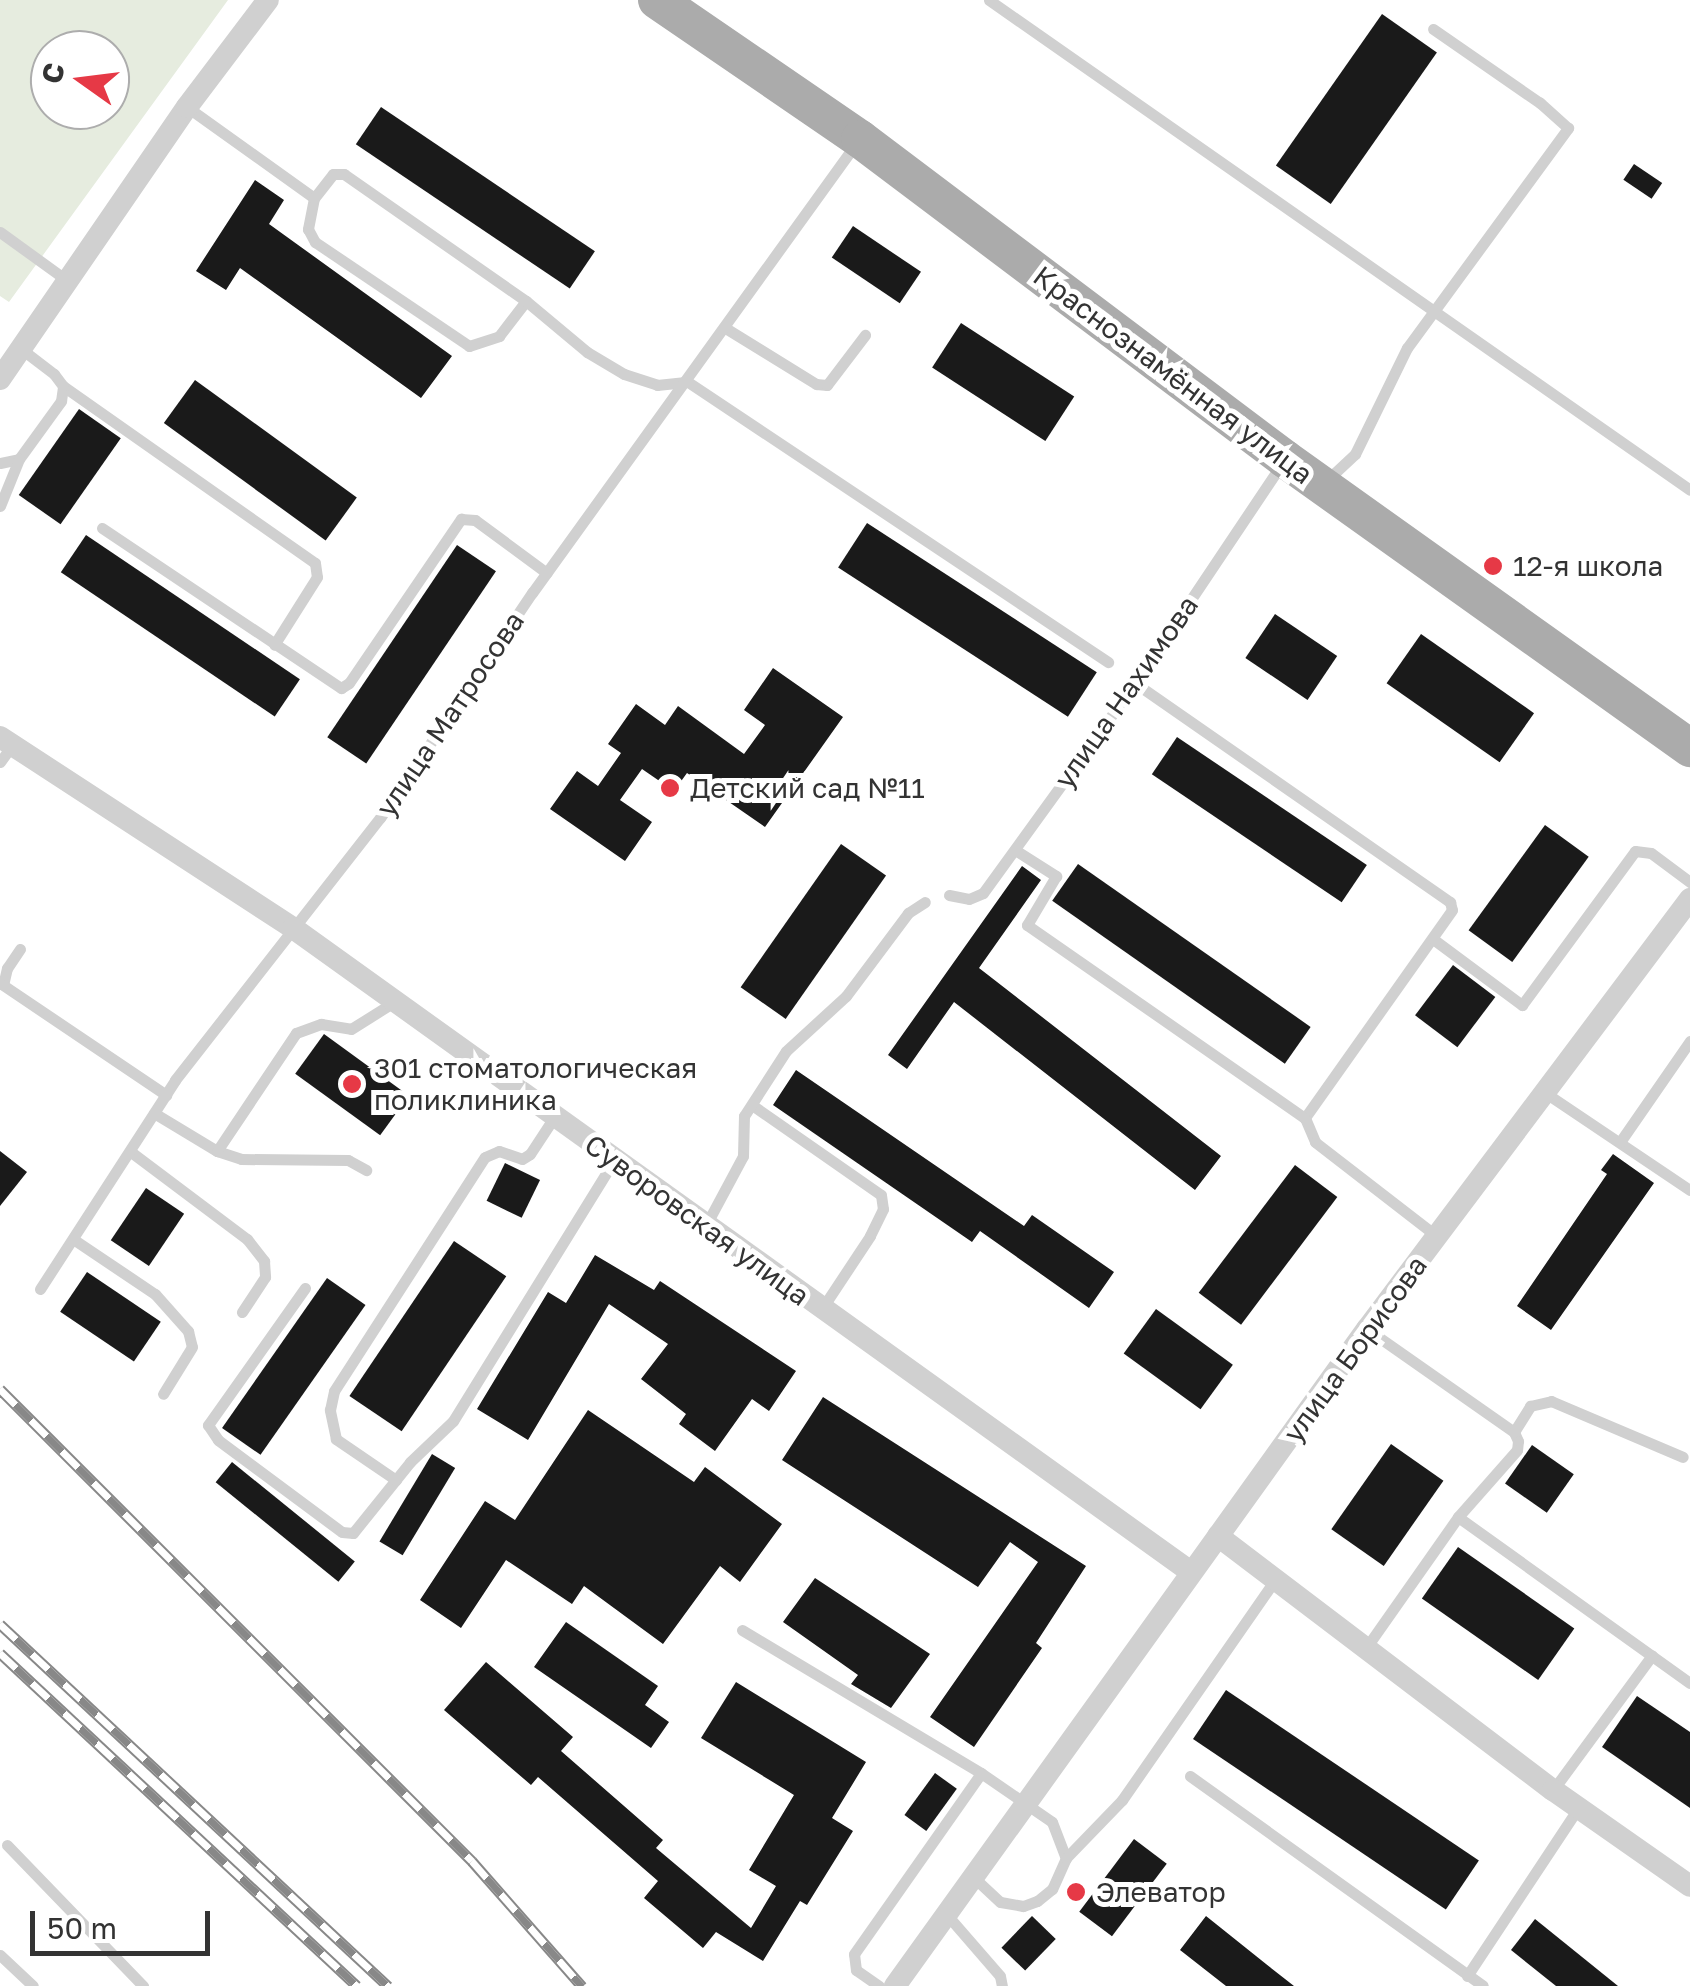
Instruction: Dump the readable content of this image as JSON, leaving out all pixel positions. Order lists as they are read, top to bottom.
{
  "streets": {
    "main road": ["Краснознамённая улица"],
    "street": ["Суворовская улица", "улица Борисова"],
    "lane": ["улица Нахимова", "улица Матросова"]
  },
  "crossings": [
    ["Краснознамённая улица", "улица Нахимова"],
    ["Краснознамённая улица", "улица Матросова"],
    ["улица Матросова", "Суворовская улица"],
    ["Суворовская улица", "улица Борисова"]
  ],
  "places": [
    "12-я школа",
    "Детский сад №11",
    "301 стоматологическая поликлиника",
    "Элеватор"
  ],
  "scale_bar": "50 m",
  "north": "left"
}
